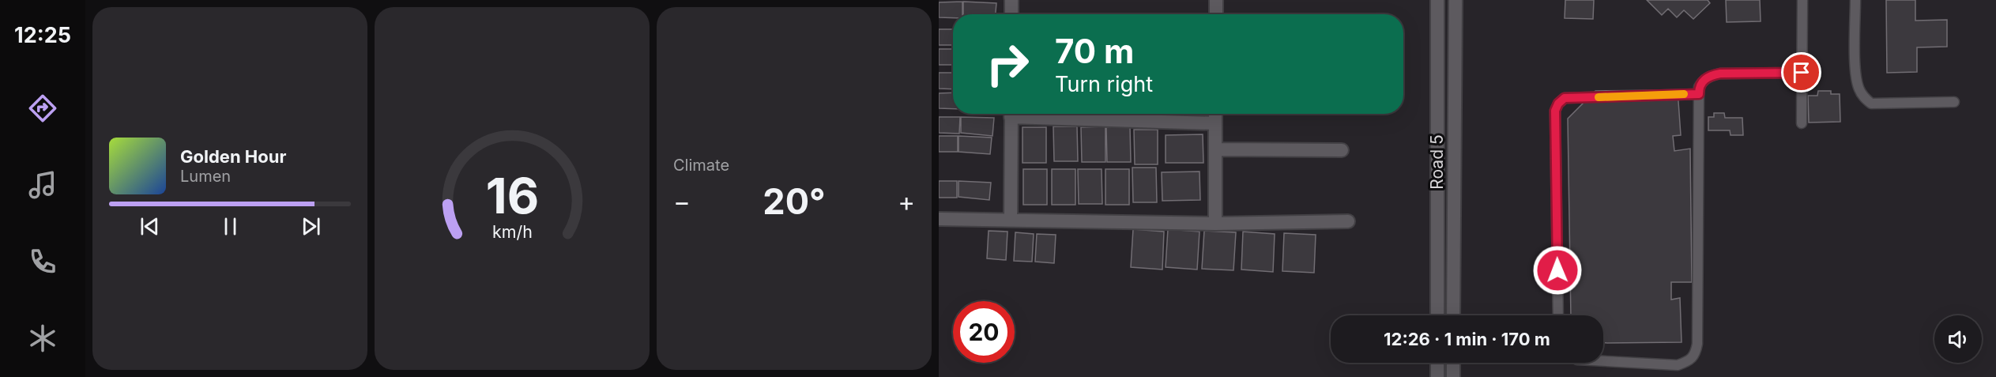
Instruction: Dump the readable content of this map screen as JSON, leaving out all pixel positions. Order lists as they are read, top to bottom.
{
  "streets": {
    "street": ["Road 5"]
  },
  "page": {
    "tabs": "12:25",
    "tile": "Climate",
    "turn": ["70 m", "Turn right"],
    "song": ["Golden Hour", "Lumen"],
    "heat": ["−", "20°", "+"],
    "limit": "20",
    "trip": "12:26 · 1 min · 170 m",
    "gauge": ["16", "km/h"]
  }
}
